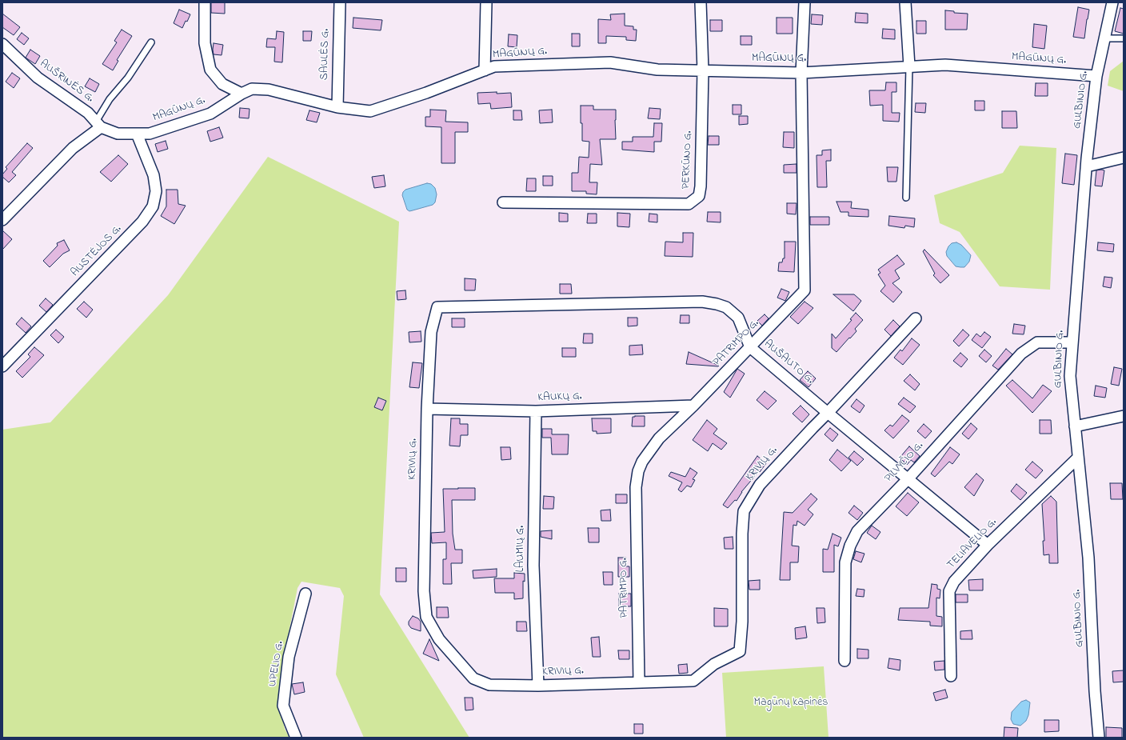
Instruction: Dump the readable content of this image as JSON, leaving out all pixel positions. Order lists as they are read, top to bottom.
{
  "streets": {
    "street": [
      "MAGŪNŲ G.",
      "SAULĖS G.",
      "AUŠRINĖS G.",
      "GULBINIO G.",
      "PERKŪNO G.",
      "AUSTĖJOS G.",
      "PATRIMPO G.",
      "AUŠAUTO G.",
      "KAUKŲ G.",
      "KRIVIŲ G.",
      "PILVYČIO G.",
      "TELIAVELIO G.",
      "LAUMIŲ G.",
      "UPELIO G."
    ]
  },
  "crossings": [
    ["MAGŪNŲ G.", "SAULĖS G."],
    ["MAGŪNŲ G.", "AUŠRINĖS G."],
    ["MAGŪNŲ G.", "GULBINIO G."],
    ["MAGŪNŲ G.", "PERKŪNO G."],
    ["MAGŪNŲ G.", "AUSTĖJOS G."],
    ["MAGŪNŲ G.", "PATRIMPO G."],
    ["GULBINIO G.", "PILVYČIO G."],
    ["GULBINIO G.", "TELIAVELIO G."],
    ["PATRIMPO G.", "AUŠAUTO G."],
    ["PATRIMPO G.", "KAUKŲ G."],
    ["PATRIMPO G.", "KRIVIŲ G."],
    ["AUŠAUTO G.", "KRIVIŲ G."],
    ["AUŠAUTO G.", "PILVYČIO G."],
    ["AUŠAUTO G.", "TELIAVELIO G."],
    ["KAUKŲ G.", "KRIVIŲ G."],
    ["KAUKŲ G.", "LAUMIŲ G."],
    ["KRIVIŲ G.", "LAUMIŲ G."]
  ],
  "parks": ["Magūnų kapinės"]
}
